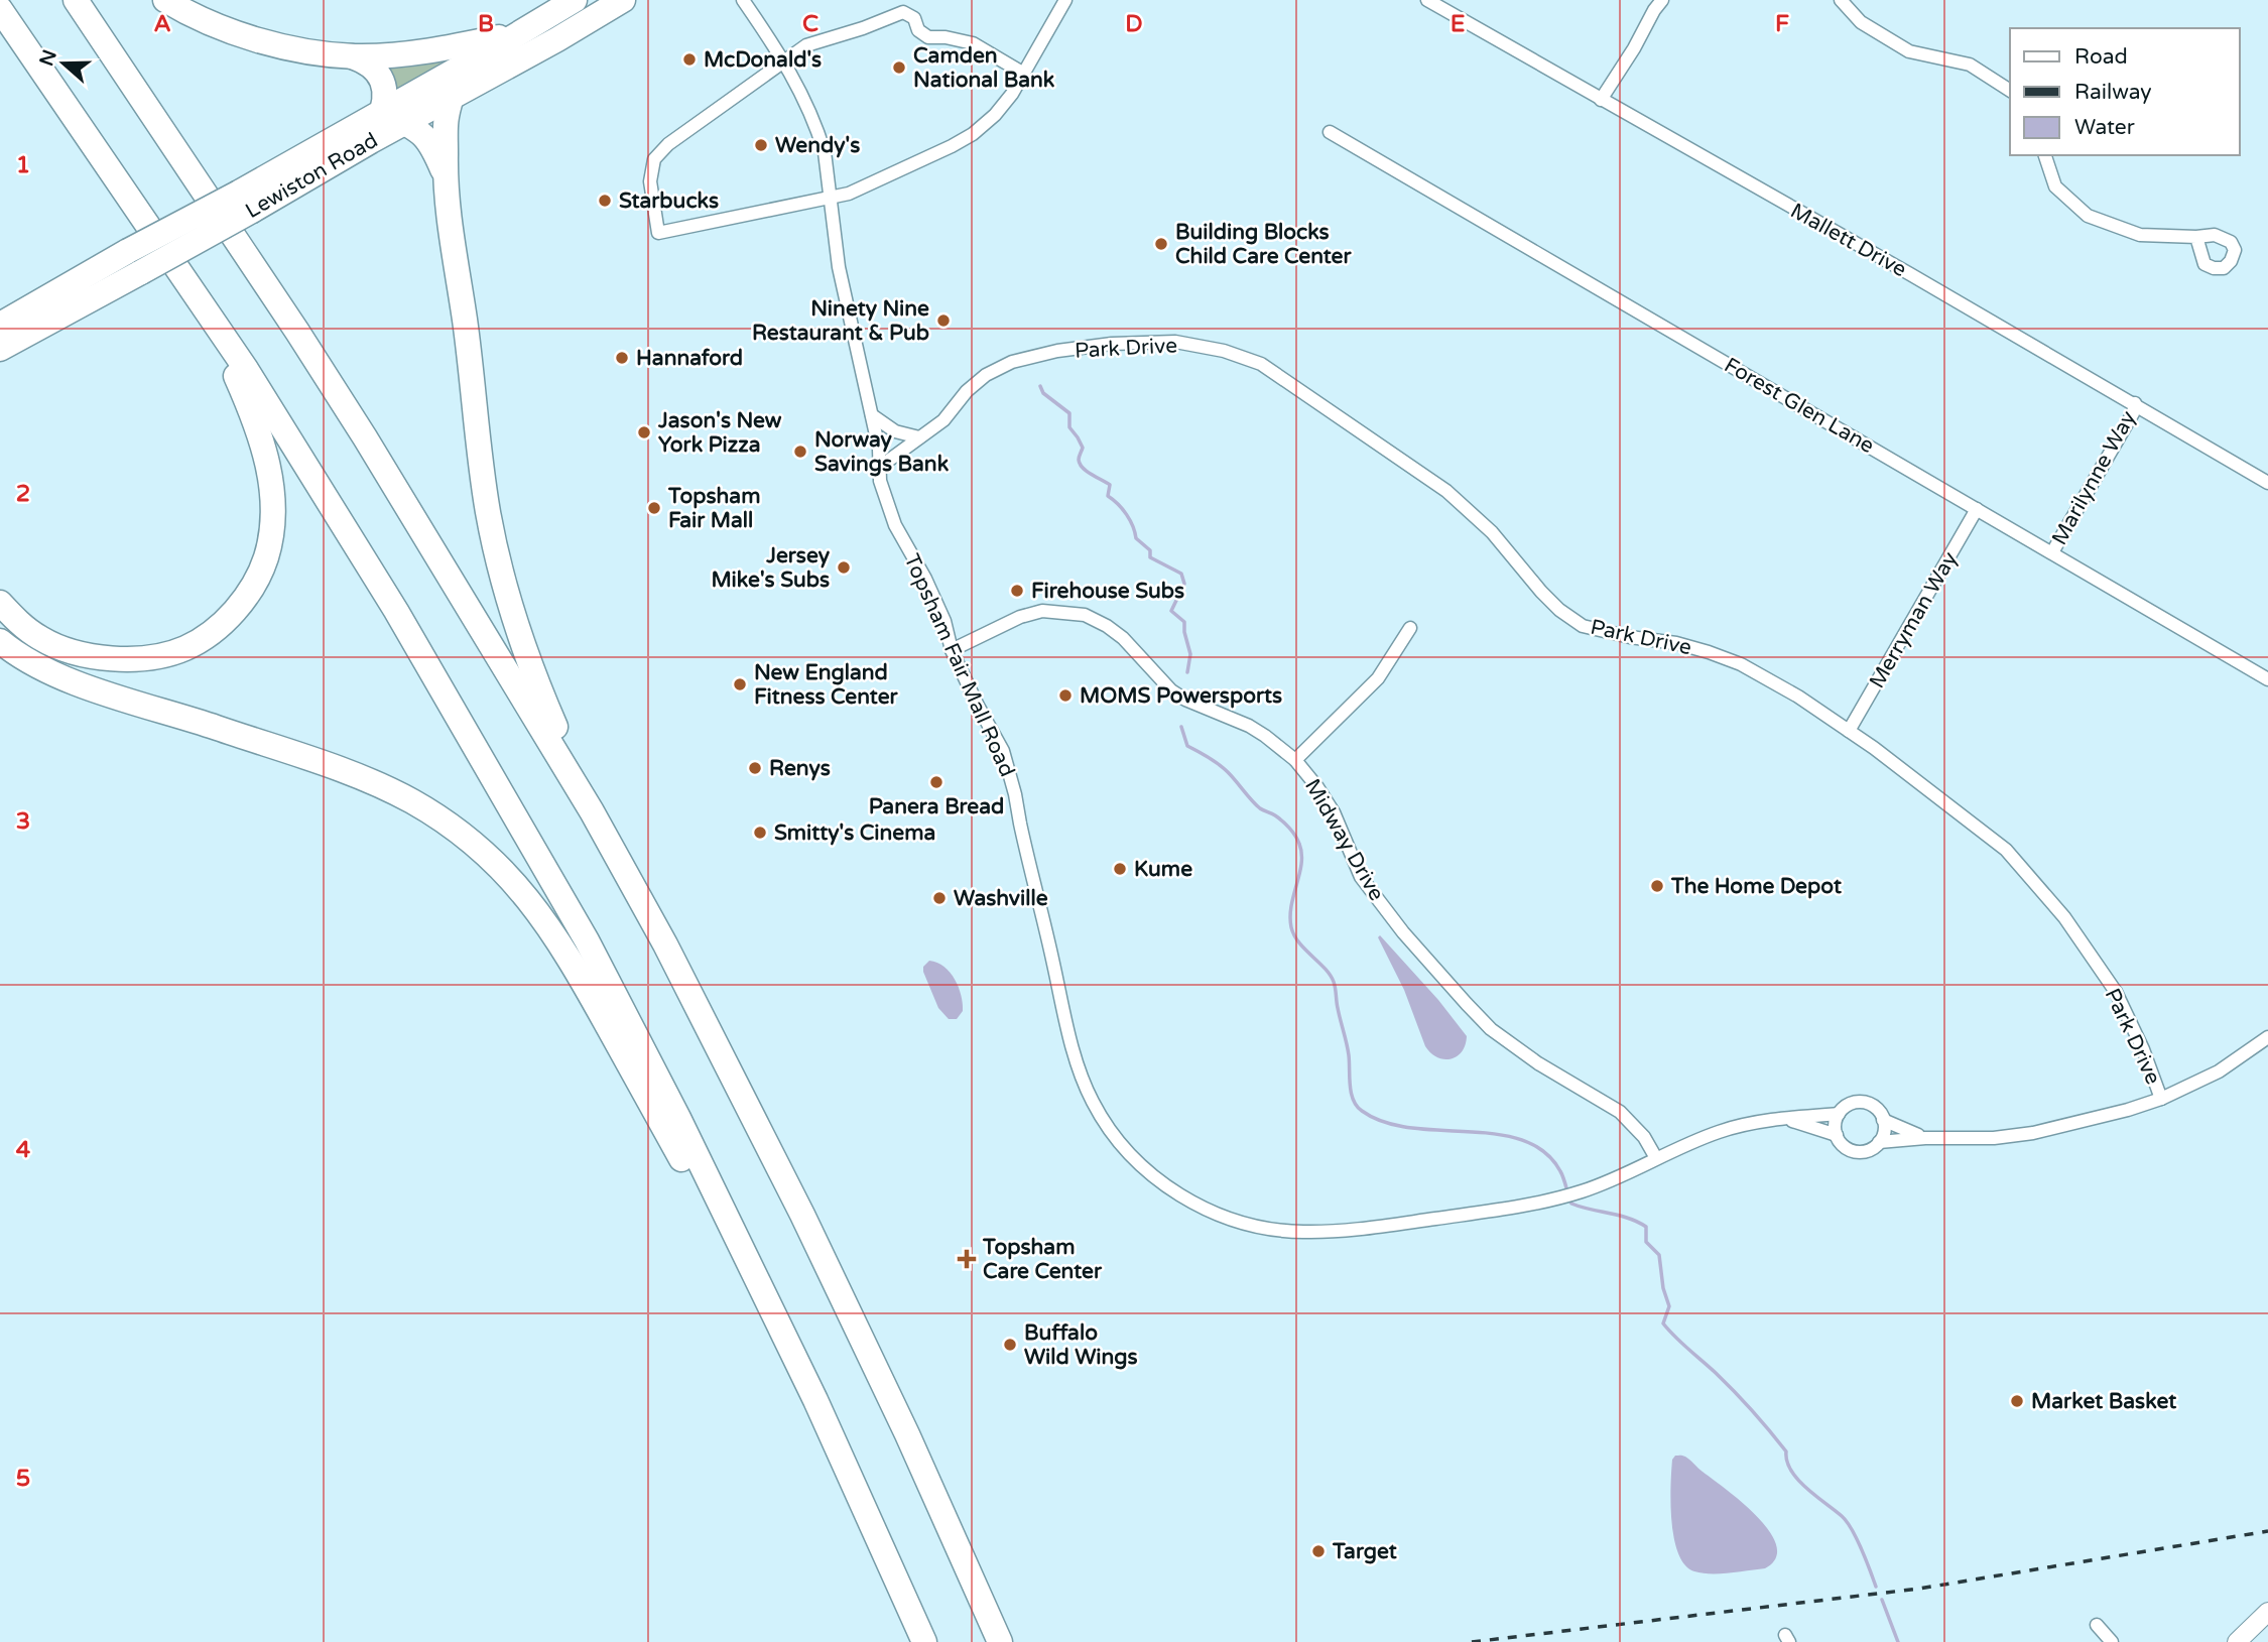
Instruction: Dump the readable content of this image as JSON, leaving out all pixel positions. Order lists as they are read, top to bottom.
{
  "streets": {
    "highway": ["Lewiston Road"],
    "street": [
      "Mallett Drive",
      "Park Drive",
      "Forest Glen Lane",
      "Marilynne Way",
      "Merryman Way",
      "Topsham Fair Mall Road",
      "Midway Drive"
    ]
  },
  "crossings": [
    ["Mallett Drive", "Marilynne Way"],
    ["Park Drive", "Merryman Way"],
    ["Park Drive", "Topsham Fair Mall Road"],
    ["Forest Glen Lane", "Marilynne Way"],
    ["Forest Glen Lane", "Merryman Way"],
    ["Topsham Fair Mall Road", "Midway Drive"]
  ],
  "places": {
    "other": [
      "McDonald's",
      "Camden National Bank",
      "Wendy's",
      "Starbucks",
      "Building Blocks Child Care Center",
      "Ninety Nine Restaurant & Pub",
      "Hannaford",
      "Jason's New York Pizza",
      "Norway Savings Bank",
      "Topsham Fair Mall",
      "Jersey Mike's Subs",
      "Firehouse Subs",
      "New England Fitness Center",
      "MOMS Powersports",
      "Renys",
      "Panera Bread",
      "Smitty's Cinema",
      "Kume",
      "The Home Depot",
      "Washville",
      "Buffalo Wild Wings",
      "Market Basket",
      "Target"
    ],
    "health": ["Topsham Care Center"]
  },
  "legend": ["Road", "Railway", "Water"],
  "north": "left",
  "grid": {
    "columns": [
      "A",
      "B",
      "C",
      "D",
      "E",
      "F"
    ],
    "rows": [
      "1",
      "2",
      "3",
      "4",
      "5"
    ]
  }
}
